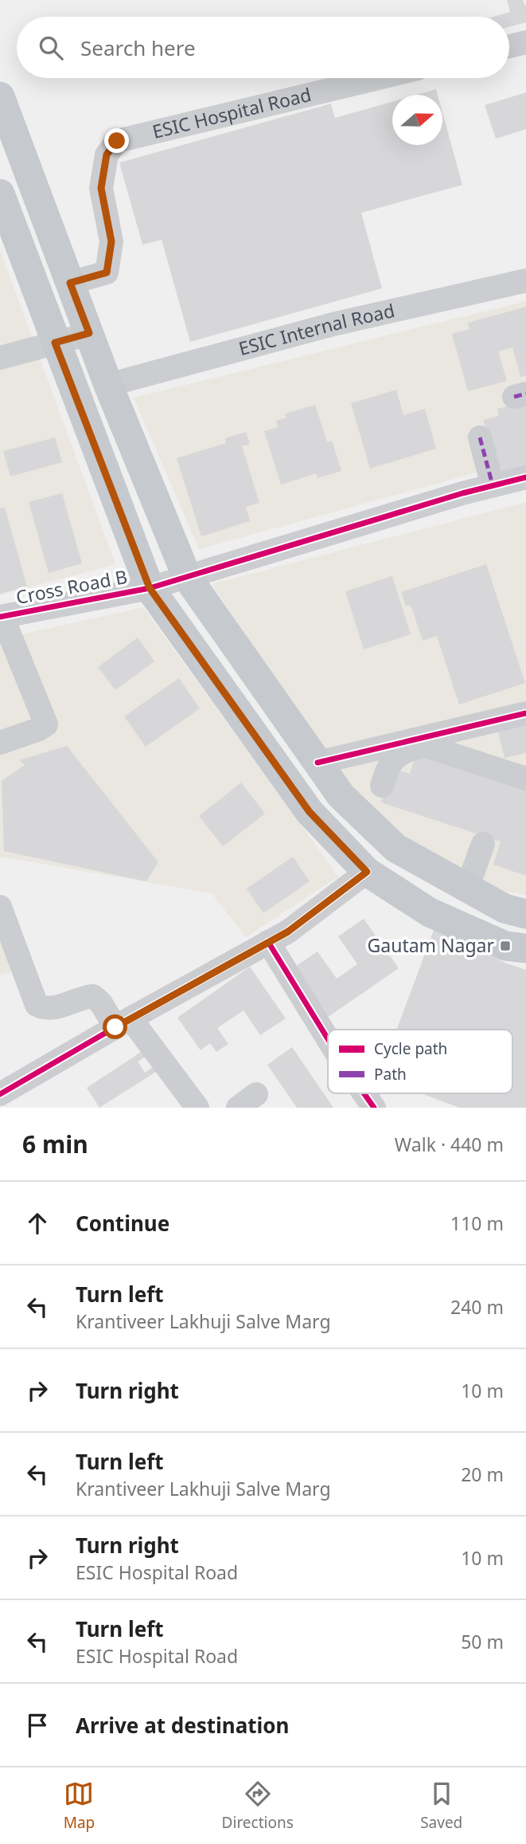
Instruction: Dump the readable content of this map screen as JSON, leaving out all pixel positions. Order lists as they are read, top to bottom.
{
  "streets": {
    "street": ["ESIC Hospital Road", "ESIC Internal Road", "Cross Road B"]
  },
  "places": {
    "transit": ["Gautam Nagar"]
  },
  "legend": ["Cycle path", "Path"],
  "north": "right",
  "page": {
    "search": "Search here",
    "heading": ["6 min", "Walk · 440 m"],
    "list": [
      ["Continue", "110 m"],
      ["Turn left", "Krantiveer Lakhuji Salve Marg", "240 m"],
      ["Turn right", "10 m"],
      ["Turn left", "Krantiveer Lakhuji Salve Marg", "20 m"],
      ["Turn right", "ESIC Hospital Road", "10 m"],
      ["Turn left", "ESIC Hospital Road", "50 m"],
      "Arrive at destination"
    ],
    "nav": ["Map", "Directions", "Saved"]
  }
}
